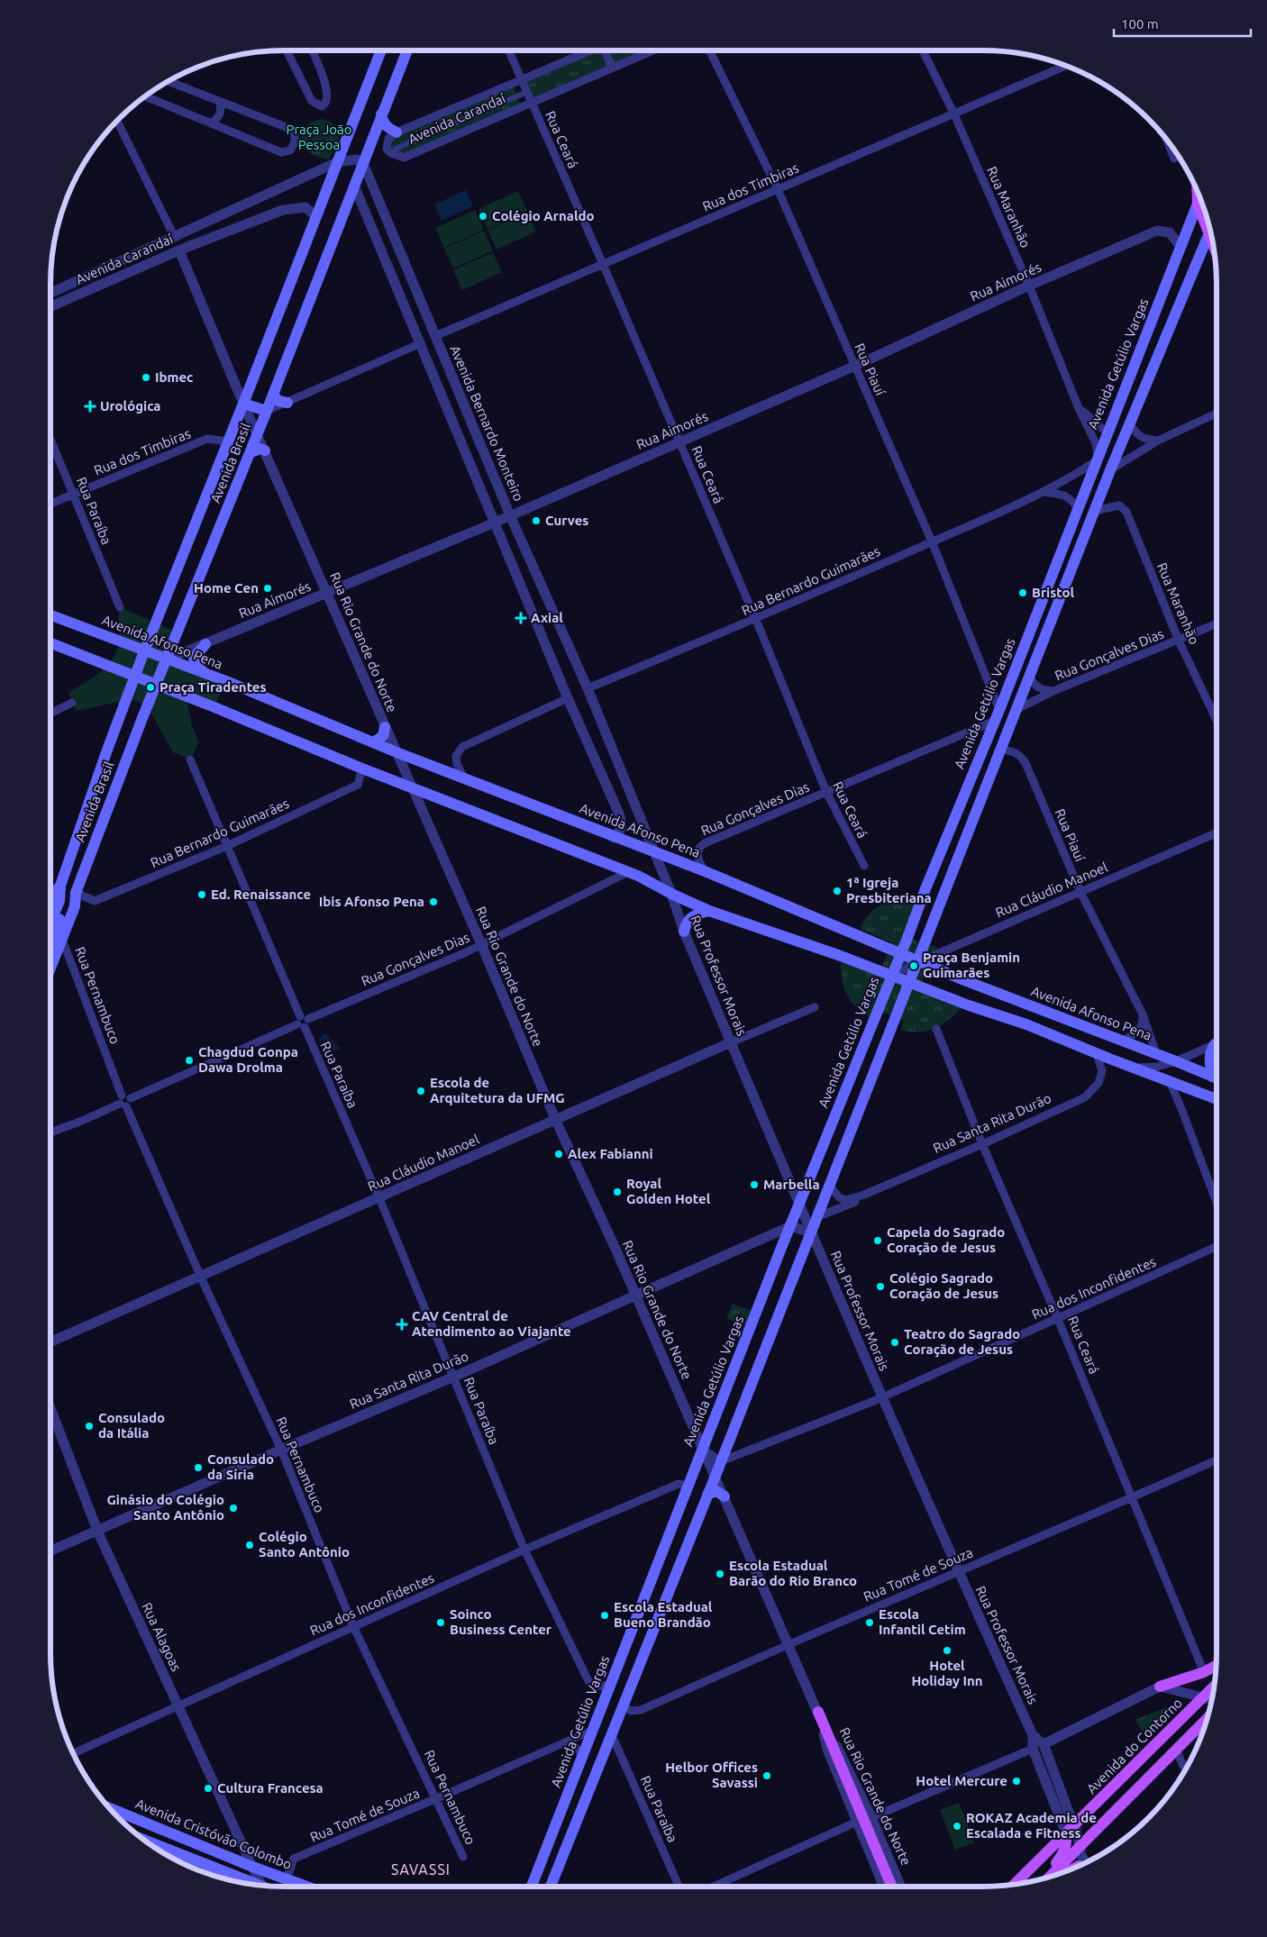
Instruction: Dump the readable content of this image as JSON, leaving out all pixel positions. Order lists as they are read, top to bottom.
{
  "streets": {
    "main road": [
      "Avenida Getúlio Vargas",
      "Avenida Brasil",
      "Avenida Afonso Pena",
      "Avenida do Contorno",
      "Avenida Cristóvão Colombo"
    ],
    "street": [
      "Avenida Carandaí",
      "Rua Ceará",
      "Rua dos Timbiras",
      "Rua Maranhão",
      "Rua Aimorés",
      "Rua Piauí",
      "Avenida Bernardo Monteiro",
      "Rua Paraíba",
      "Rua Bernardo Guimarães",
      "Rua Rio Grande do Norte",
      "Rua Gonçalves Dias",
      "Rua Cláudio Manoel",
      "Rua Professor Morais",
      "Rua Pernambuco",
      "Rua Santa Rita Durão",
      "Rua dos Inconfidentes",
      "Rua Tomé de Souza",
      "Rua Alagoas"
    ]
  },
  "crossings": [
    ["Avenida Carandaí", "Rua Ceará"],
    ["Avenida Carandaí", "Avenida Brasil"],
    ["Avenida Carandaí", "Rua Rio Grande do Norte"],
    ["Rua Ceará", "Rua dos Timbiras"],
    ["Rua Ceará", "Rua Aimorés"],
    ["Rua Ceará", "Rua Bernardo Guimarães"],
    ["Rua Ceará", "Rua Gonçalves Dias"],
    ["Rua Ceará", "Rua Santa Rita Durão"],
    ["Rua Ceará", "Rua dos Inconfidentes"],
    ["Rua Ceará", "Rua Tomé de Souza"],
    ["Rua dos Timbiras", "Rua Maranhão"],
    ["Rua dos Timbiras", "Rua Piauí"],
    ["Rua dos Timbiras", "Avenida Bernardo Monteiro"],
    ["Rua dos Timbiras", "Avenida Brasil"],
    ["Rua dos Timbiras", "Rua Paraíba"],
    ["Rua Maranhão", "Rua Aimorés"],
    ["Rua Maranhão", "Avenida Getúlio Vargas"],
    ["Rua Maranhão", "Rua Bernardo Guimarães"],
    ["Rua Maranhão", "Rua Gonçalves Dias"],
    ["Rua Aimorés", "Avenida Getúlio Vargas"],
    ["Rua Aimorés", "Rua Piauí"],
    ["Rua Aimorés", "Avenida Bernardo Monteiro"],
    ["Rua Aimorés", "Avenida Brasil"],
    ["Rua Aimorés", "Avenida Afonso Pena"],
    ["Rua Aimorés", "Rua Rio Grande do Norte"],
    ["Avenida Getúlio Vargas", "Rua Piauí"],
    ["Avenida Getúlio Vargas", "Rua Paraíba"],
    ["Avenida Getúlio Vargas", "Rua Bernardo Guimarães"],
    ["Avenida Getúlio Vargas", "Avenida Afonso Pena"],
    ["Avenida Getúlio Vargas", "Rua Rio Grande do Norte"],
    ["Avenida Getúlio Vargas", "Rua Gonçalves Dias"],
    ["Avenida Getúlio Vargas", "Rua Cláudio Manoel"],
    ["Avenida Getúlio Vargas", "Rua Professor Morais"],
    ["Avenida Getúlio Vargas", "Rua Santa Rita Durão"],
    ["Avenida Getúlio Vargas", "Rua dos Inconfidentes"],
    ["Avenida Getúlio Vargas", "Rua Tomé de Souza"],
    ["Rua Piauí", "Rua Bernardo Guimarães"],
    ["Rua Piauí", "Avenida Afonso Pena"],
    ["Rua Piauí", "Rua Cláudio Manoel"],
    ["Avenida Bernardo Monteiro", "Avenida Brasil"],
    ["Avenida Bernardo Monteiro", "Rua Bernardo Guimarães"],
    ["Avenida Bernardo Monteiro", "Avenida Afonso Pena"],
    ["Avenida Bernardo Monteiro", "Rua Professor Morais"],
    ["Avenida Brasil", "Rua Bernardo Guimarães"],
    ["Avenida Brasil", "Avenida Afonso Pena"],
    ["Avenida Brasil", "Rua Rio Grande do Norte"],
    ["Avenida Brasil", "Rua Pernambuco"],
    ["Rua Paraíba", "Rua Gonçalves Dias"],
    ["Rua Paraíba", "Rua Cláudio Manoel"],
    ["Rua Paraíba", "Rua Santa Rita Durão"],
    ["Rua Paraíba", "Rua dos Inconfidentes"],
    ["Avenida Afonso Pena", "Rua Rio Grande do Norte"],
    ["Avenida Afonso Pena", "Rua Gonçalves Dias"],
    ["Avenida Afonso Pena", "Rua Cláudio Manoel"],
    ["Rua Rio Grande do Norte", "Rua Gonçalves Dias"],
    ["Rua Rio Grande do Norte", "Rua Cláudio Manoel"],
    ["Rua Rio Grande do Norte", "Rua Santa Rita Durão"],
    ["Rua Rio Grande do Norte", "Rua Tomé de Souza"],
    ["Rua Cláudio Manoel", "Rua Professor Morais"],
    ["Rua Cláudio Manoel", "Rua Pernambuco"],
    ["Rua Professor Morais", "Rua dos Inconfidentes"],
    ["Rua Professor Morais", "Rua Tomé de Souza"],
    ["Rua Professor Morais", "Avenida do Contorno"],
    ["Rua Pernambuco", "Rua Santa Rita Durão"],
    ["Rua Pernambuco", "Rua dos Inconfidentes"],
    ["Rua Pernambuco", "Rua Tomé de Souza"],
    ["Rua Santa Rita Durão", "Rua Alagoas"],
    ["Rua dos Inconfidentes", "Rua Alagoas"],
    ["Rua Tomé de Souza", "Avenida Cristóvão Colombo"],
    ["Rua Alagoas", "Avenida Cristóvão Colombo"]
  ],
  "districts": ["SAVASSI"],
  "parks": ["Praça João Pessoa"],
  "places": {
    "other": [
      "Colégio Arnaldo",
      "Ibmec",
      "Curves",
      "Home Cen",
      "Bristol",
      "Praça Tiradentes",
      "1ª Igreja Presbiteriana",
      "Ed. Renaissance",
      "Ibis Afonso Pena",
      "Praça Benjamin Guimarães",
      "Chagdud Gonpa Dawa Drolma",
      "Escola de Arquitetura da UFMG",
      "Alex Fabianni",
      "Marbella",
      "Royal Golden Hotel",
      "Capela do Sagrado Coração de Jesus",
      "Colégio Sagrado Coração de Jesus",
      "Teatro do Sagrado Coração de Jesus",
      "Consulado da Itália",
      "Consulado da Síria",
      "Ginásio do Colégio Santo Antônio",
      "Colégio Santo Antônio",
      "Escola Estadual Barão do Rio Branco",
      "Escola Estadual Bueno Brandão",
      "Soinco Business Center",
      "Escola Infantil Cetim",
      "Hotel Holiday Inn",
      "Helbor Offices Savassi",
      "Hotel Mercure",
      "Cultura Francesa",
      "ROKAZ Academia de Escalada e Fitness"
    ],
    "health": ["Urológica", "Axial", "CAV Central de Atendimento ao Viajante"]
  },
  "scale_bar": "100 m"
}
